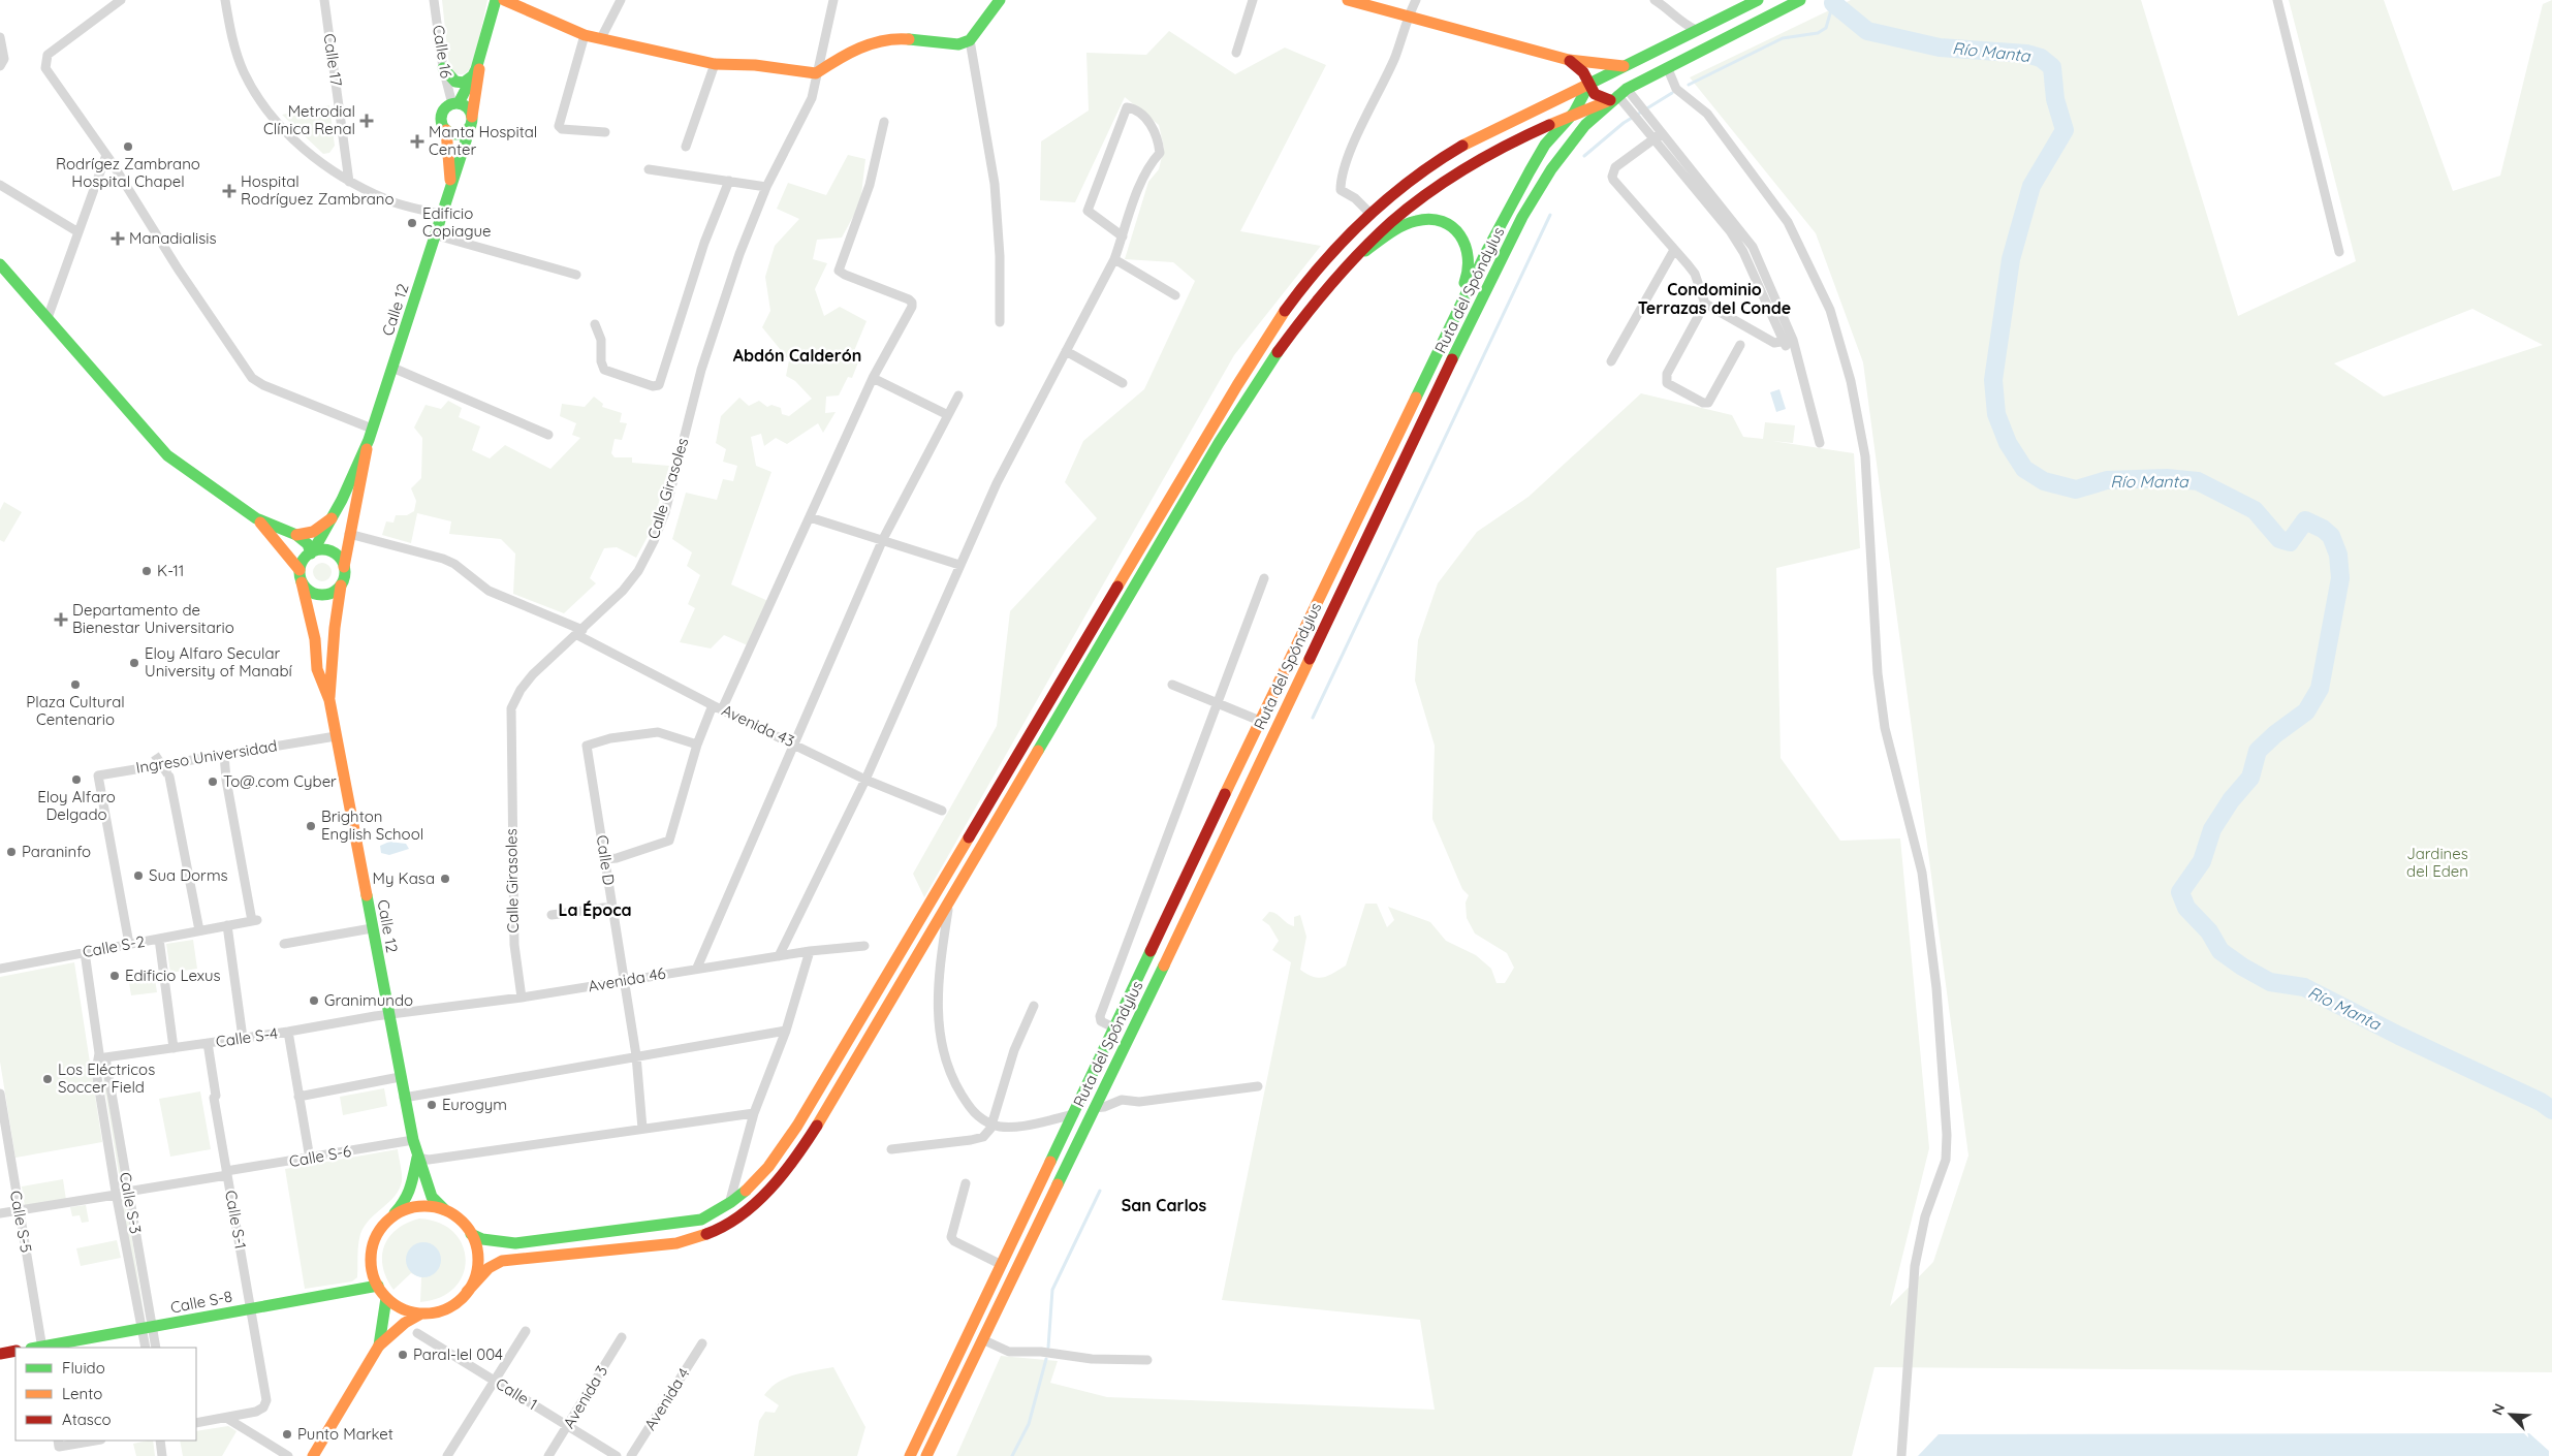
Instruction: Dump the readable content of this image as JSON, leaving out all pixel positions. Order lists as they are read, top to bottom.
{
  "streets": {
    "main road": ["Ruta del Spóndylus", "Calle 12", "Calle S-8"],
    "street": [
      "Calle 16",
      "Calle 17",
      "Calle Girasoles",
      "Avenida 43",
      "Ingreso Universidad",
      "Calle D",
      "Calle S-2",
      "Avenida 46",
      "Calle S-4",
      "Calle S-6",
      "Calle S-3",
      "Calle S-1",
      "Calle S-5",
      "Calle 1",
      "Avenida 3",
      "Avenida 4"
    ]
  },
  "crossings": [
    ["Calle 16", "Calle 12"],
    ["Calle 12", "Avenida 43"],
    ["Calle 12", "Ingreso Universidad"],
    ["Calle 12", "Avenida 46"],
    ["Calle 12", "Calle S-4"],
    ["Calle 12", "Calle S-6"],
    ["Calle 12", "Calle S-8"],
    ["Calle Girasoles", "Avenida 43"],
    ["Calle Girasoles", "Avenida 46"],
    ["Ingreso Universidad", "Calle S-2"],
    ["Calle D", "Avenida 46"],
    ["Calle S-2", "Calle S-3"],
    ["Avenida 46", "Calle S-4"],
    ["Calle S-4", "Calle S-3"],
    ["Calle S-4", "Calle S-1"],
    ["Calle S-6", "Calle S-3"],
    ["Calle S-6", "Calle S-1"],
    ["Calle S-3", "Calle S-8"],
    ["Calle S-1", "Calle S-8"],
    ["Calle 1", "Avenida 3"]
  ],
  "districts": [
    "Condominio Terrazas del Conde",
    "Abdón Calderón",
    "La Época",
    "San Carlos"
  ],
  "water": ["Río Manta"],
  "parks": ["Jardines del Eden"],
  "places": {
    "health": [
      "Metrodial Clínica Renal",
      "Manta Hospital Center",
      "Hospital Rodríguez Zambrano",
      "Manadialisis",
      "Departamento de Bienestar Universitario"
    ],
    "other": [
      "Rodrígez Zambrano Hospital Chapel",
      "Edificio Copiague",
      "K-11",
      "Eloy Alfaro Secular University of Manabí",
      "Plaza Cultural Centenario",
      "Eloy Alfaro Delgado",
      "To@.com Cyber",
      "Brighton English School",
      "Paraninfo",
      "Sua Dorms",
      "My Kasa",
      "Edificio Lexus",
      "Granimundo",
      "Los Eléctricos Soccer Field",
      "Eurogym",
      "Paral-lel 004",
      "Punto Market"
    ]
  },
  "legend": ["Fluido", "Lento", "Atasco"],
  "north": "top left"
}
